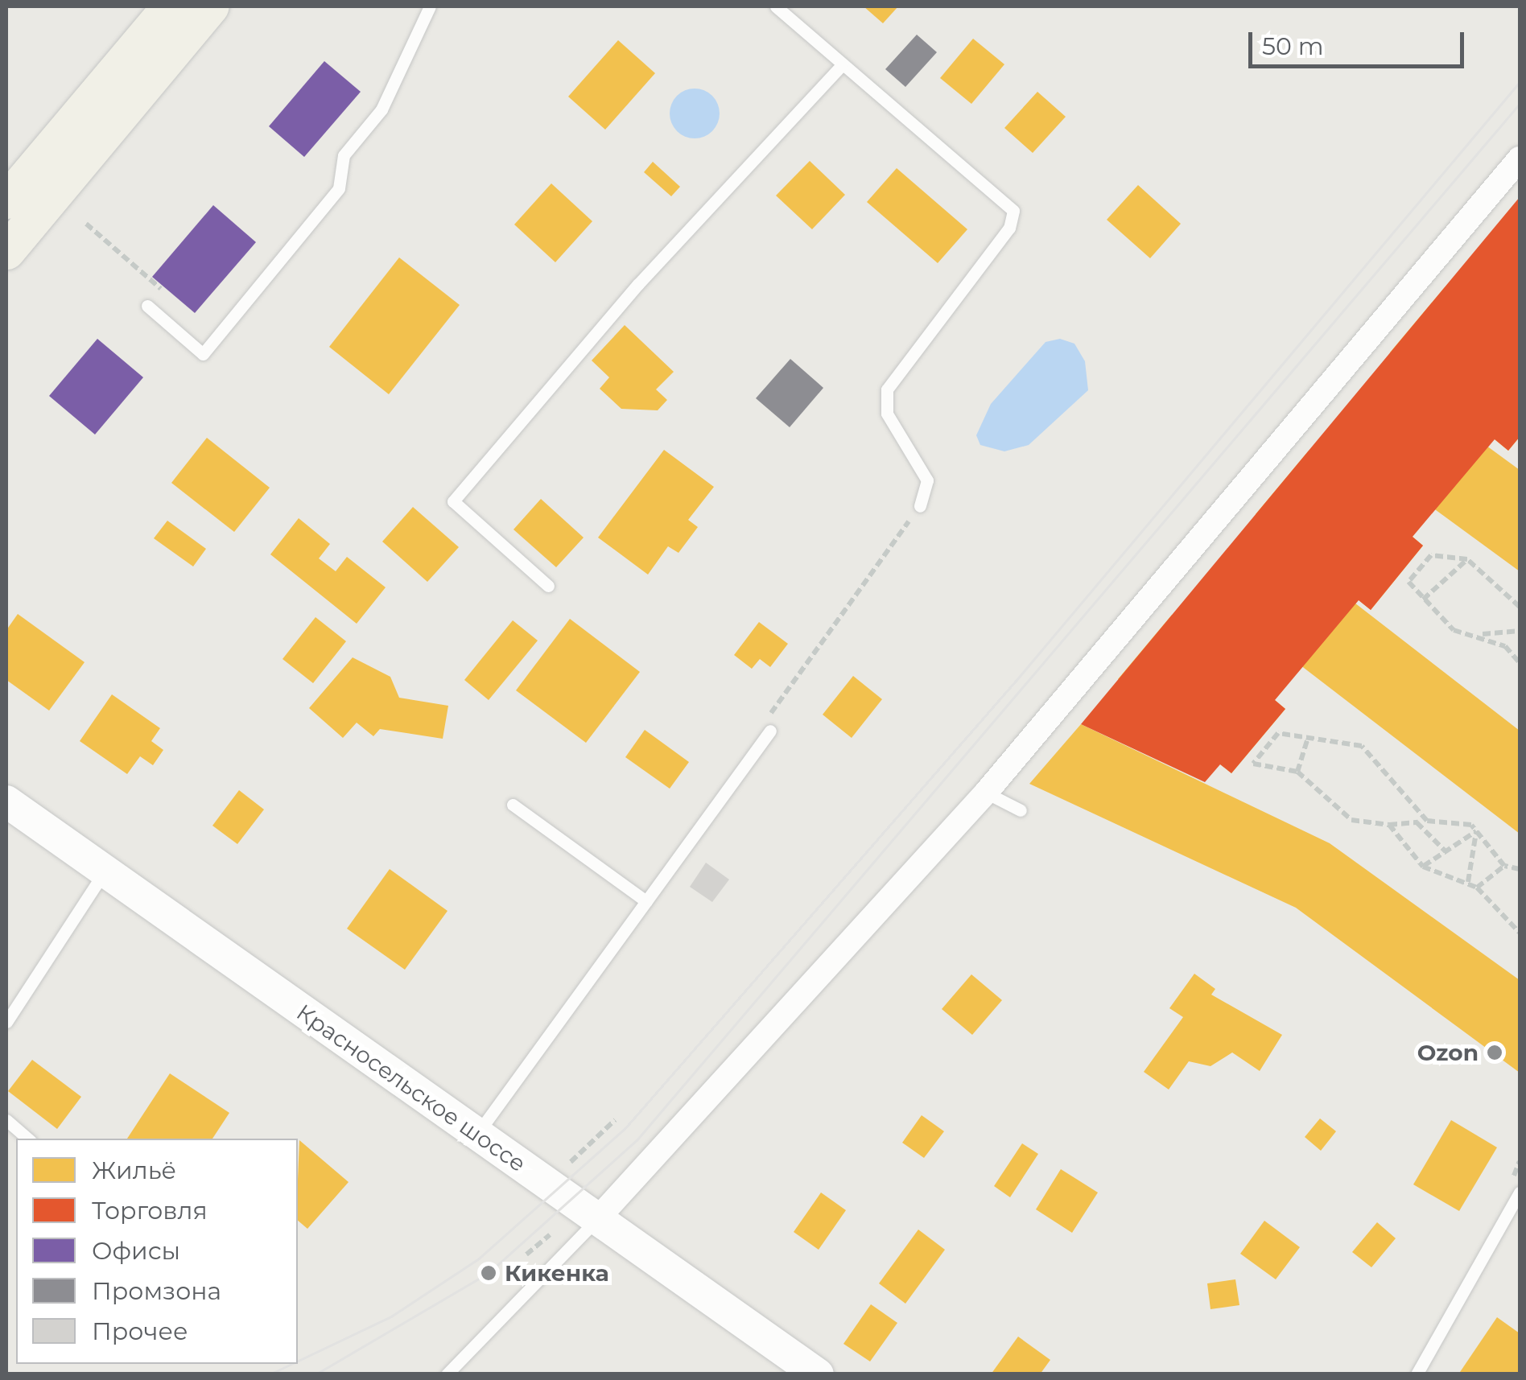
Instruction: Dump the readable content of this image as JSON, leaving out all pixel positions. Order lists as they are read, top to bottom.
{
  "streets": {
    "main road": ["Красносельское шоссе"]
  },
  "places": ["Ozon", "Кикенка"],
  "legend": [
    "Жильё",
    "Торговля",
    "Офисы",
    "Промзона",
    "Прочее"
  ],
  "scale_bar": "50 m"
}
